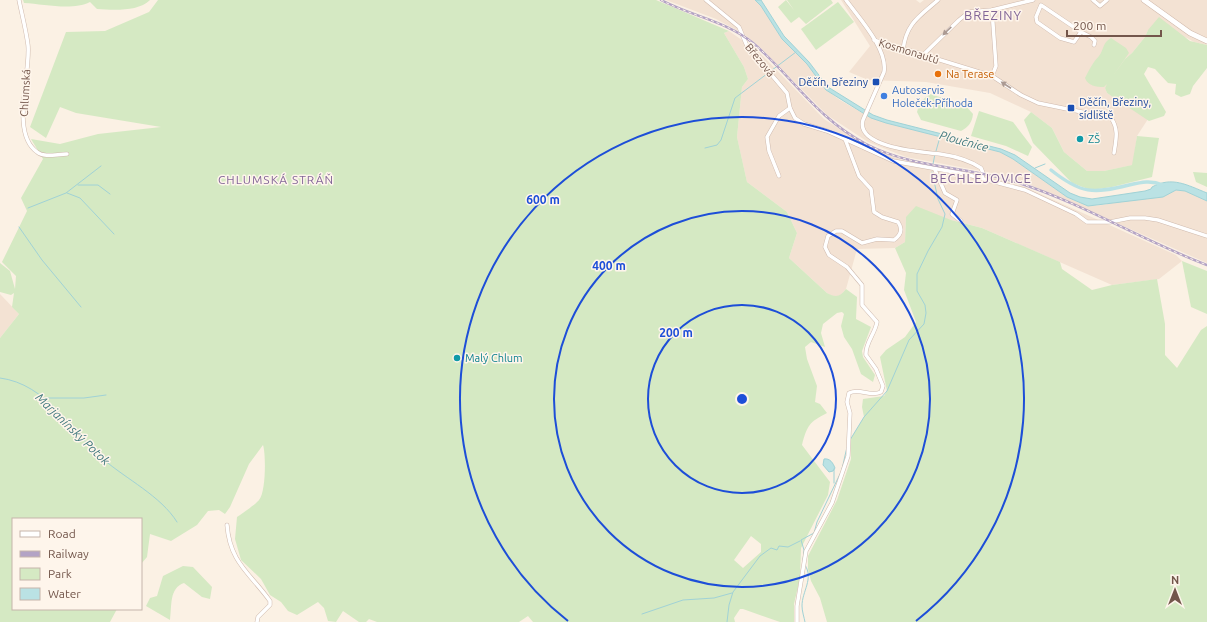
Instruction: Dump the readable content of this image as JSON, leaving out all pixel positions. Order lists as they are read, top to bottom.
{
  "streets": {
    "street": ["Kosmonautů", "Březová", "Chlumská"]
  },
  "one_way": ["Kosmonautů"],
  "districts": ["BŘEZINY", "BECHLEJOVICE", "CHLUMSKÁ STRÁŇ"],
  "water": ["Ploučnice", "Marjanínský Potok"],
  "places": {
    "other": [
      "Na Terase",
      "Autoservis Holeček-Příhoda",
      "ZŠ",
      "Malý Chlum"
    ],
    "transit": ["Děčín, Březiny", "Děčín, Březiny, sídliště"]
  },
  "legend": [
    "Road",
    "Railway",
    "Park",
    "Water"
  ],
  "scale_bar": "200 m",
  "north": "top",
  "rings": ["600 m", "400 m", "200 m"]
}
